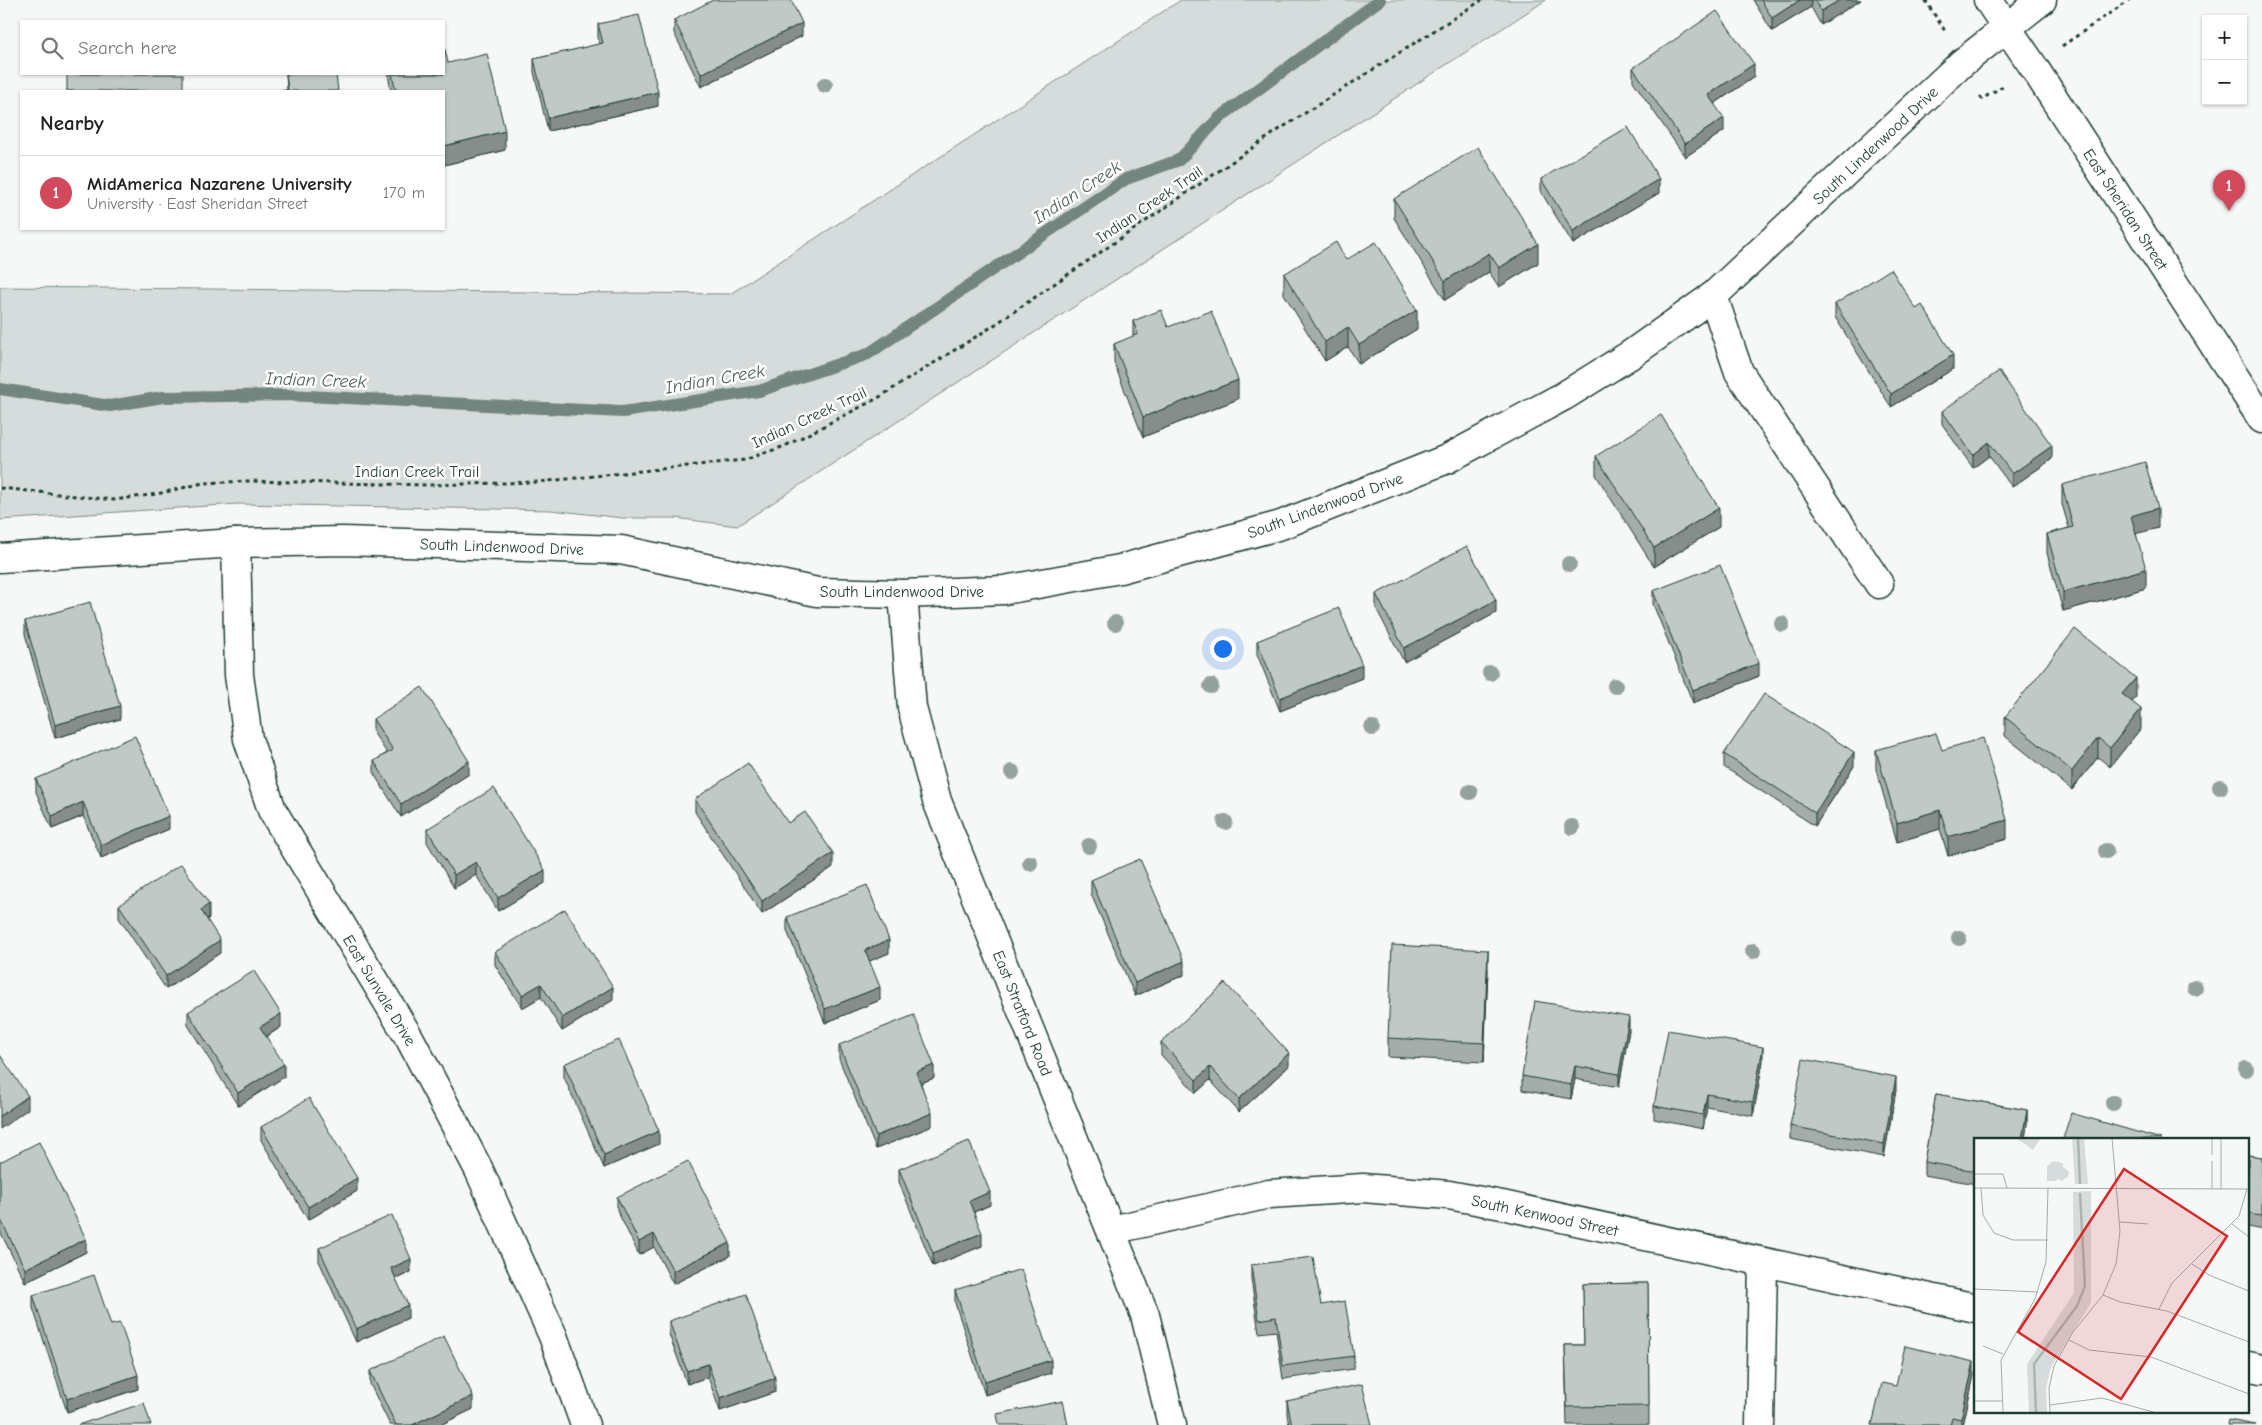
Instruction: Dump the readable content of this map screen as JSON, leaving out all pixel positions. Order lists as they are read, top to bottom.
{
  "streets": {
    "street": [
      "South Lindenwood Drive",
      "East Sheridan Street",
      "East Sunvale Drive",
      "East Stratford Road",
      "South Kenwood Street"
    ],
    "path": ["Indian Creek Trail"]
  },
  "crossings": [
    ["South Lindenwood Drive", "East Sheridan Street"],
    ["South Lindenwood Drive", "East Sunvale Drive"],
    ["South Lindenwood Drive", "East Stratford Road"],
    ["East Stratford Road", "South Kenwood Street"]
  ],
  "water": ["Indian Creek"],
  "page": {
    "map_buttons": ["+", "−"],
    "search": "Search here",
    "heading": "Nearby",
    "list": [
      {
        "mark": "1",
        "name": "MidAmerica Nazarene University",
        "note": "University · East Sheridan Street",
        "value": "170 m"
      }
    ],
    "pins": "1"
  }
}
